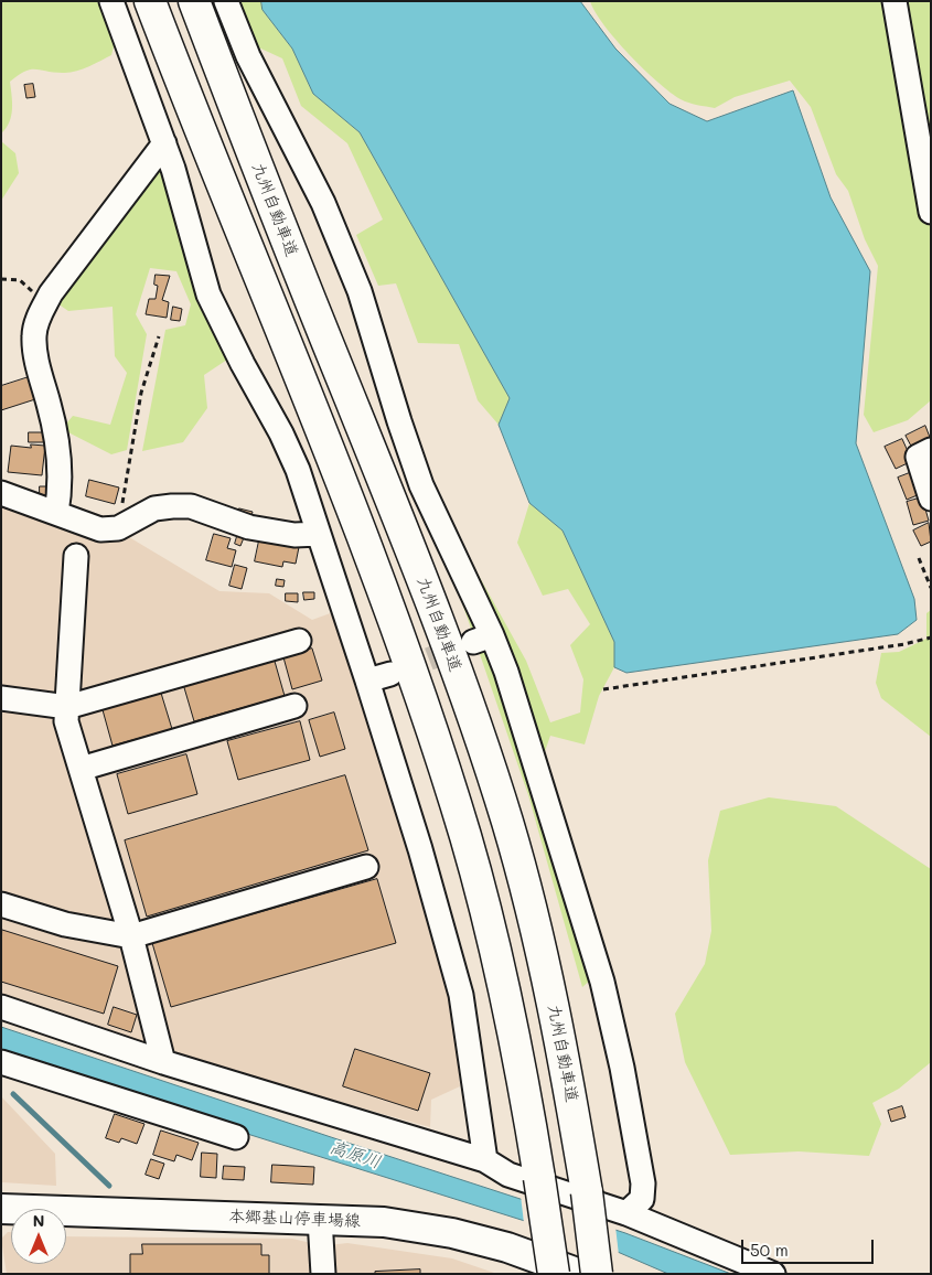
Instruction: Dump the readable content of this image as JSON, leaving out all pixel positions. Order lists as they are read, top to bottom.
{
  "streets": {
    "highway": ["九州自動車道"],
    "main road": ["本郷基山停車場線"]
  },
  "water": ["高原川"],
  "scale_bar": "50 m",
  "north": "top"
}
